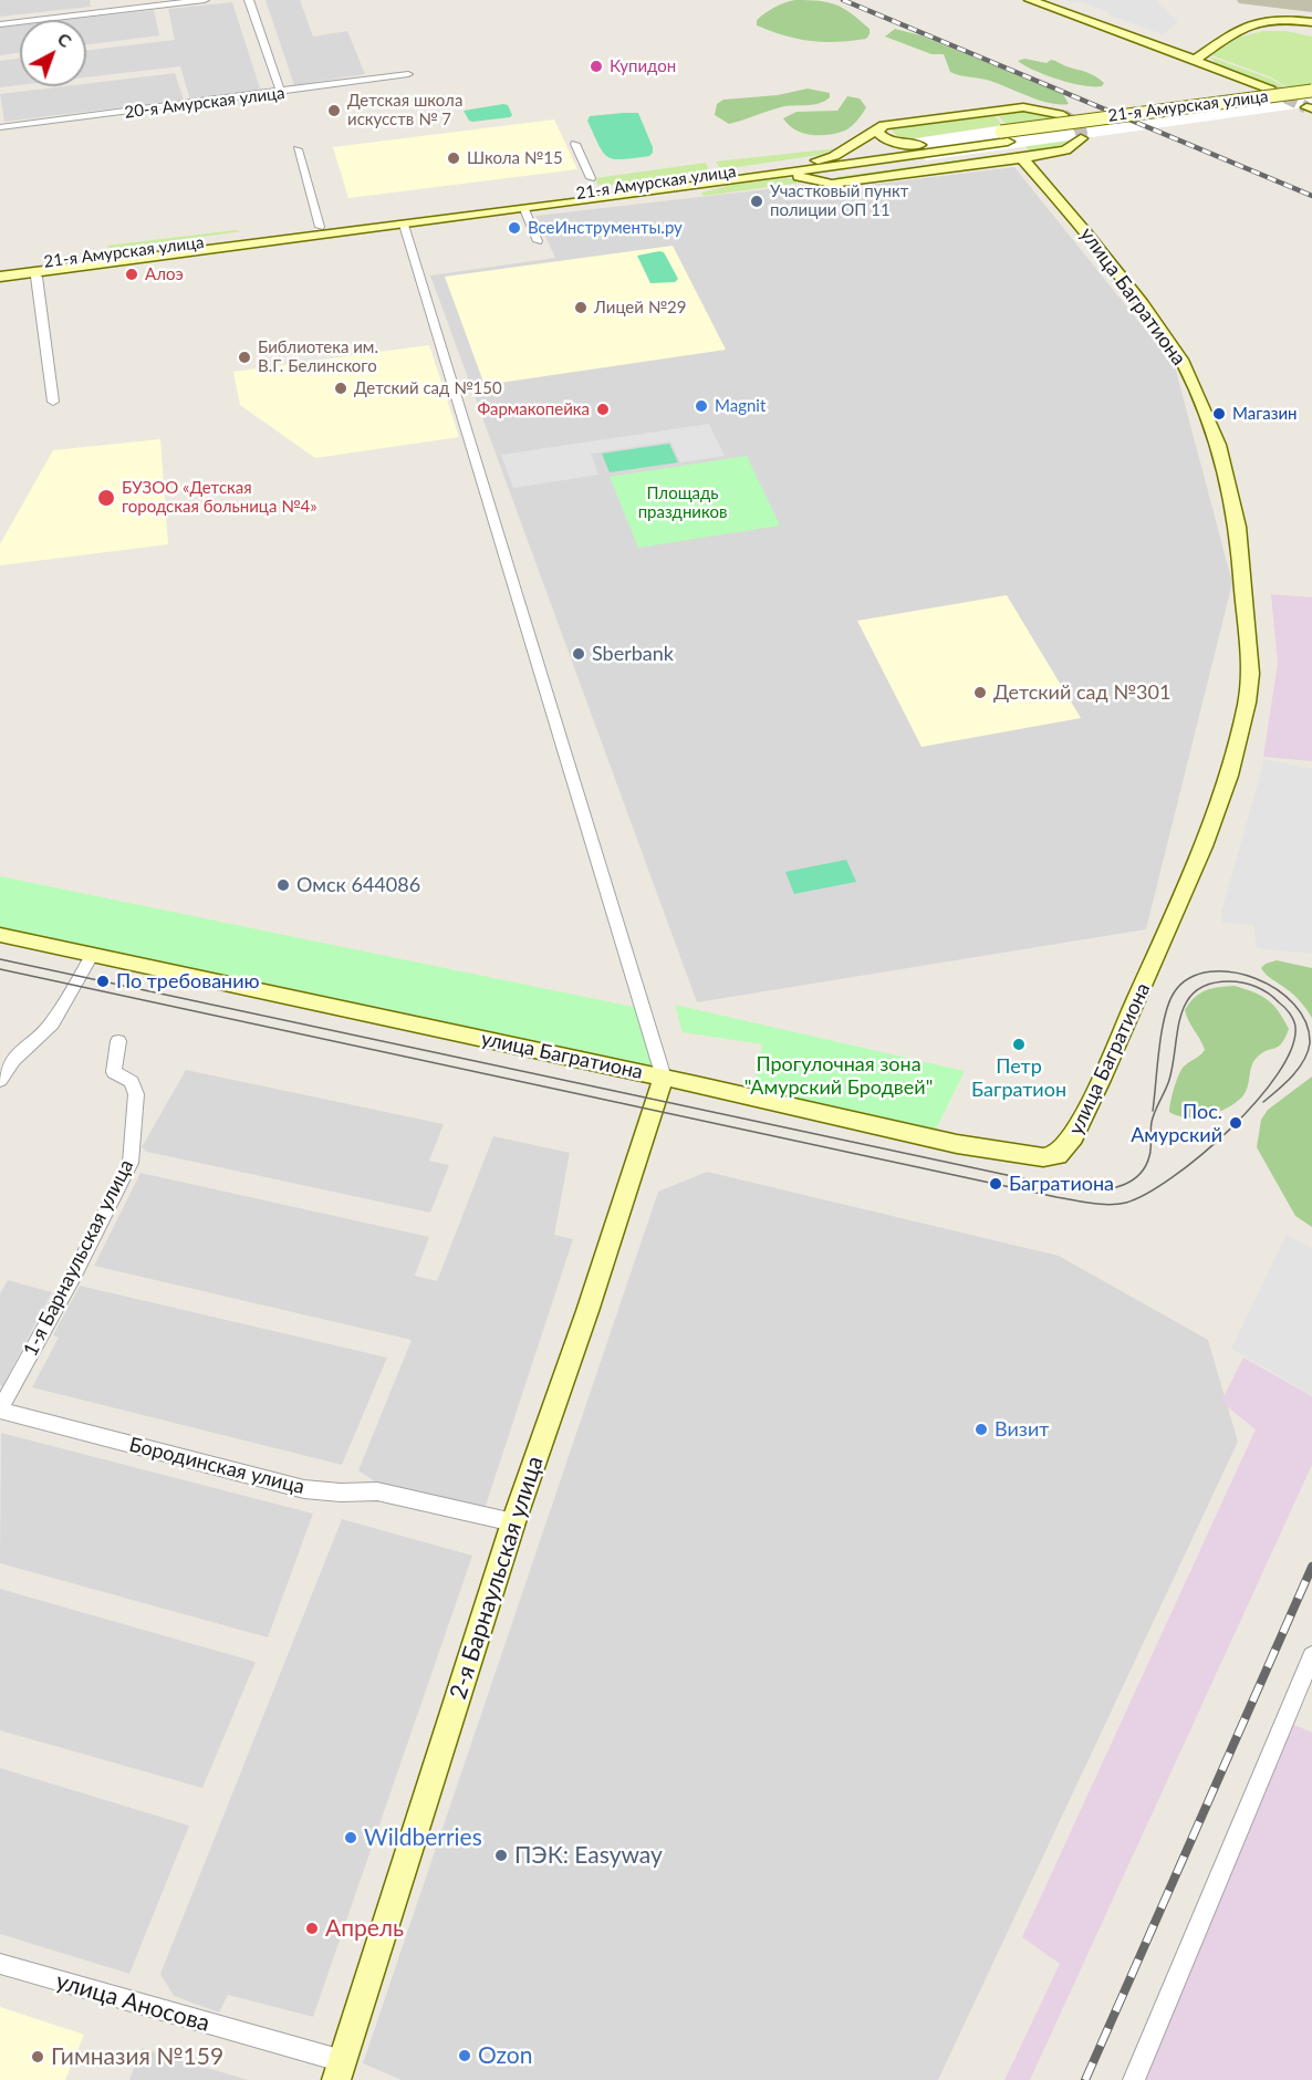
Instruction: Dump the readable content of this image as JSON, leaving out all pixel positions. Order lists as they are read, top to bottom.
{
  "streets": {
    "street": [
      "20-я Амурская улица",
      "21-я Амурская улица",
      "улица Багратиона",
      "1-я Барнаульская улица",
      "Бородинская улица",
      "2-я Барнаульская улица",
      "улица Аносова"
    ]
  },
  "crossings": [
    ["улица Багратиона", "2-я Барнаульская улица"],
    ["1-я Барнаульская улица", "Бородинская улица"],
    ["Бородинская улица", "2-я Барнаульская улица"],
    ["2-я Барнаульская улица", "улица Аносова"]
  ],
  "parks": ["Площадь праздников", "Прогулочная зона \"Амурский Бродвей\""],
  "places": [
    "Купидон",
    "Детская школа искусств № 7",
    "Школа №15",
    "Участковый пункт полиции ОП 11",
    "ВсеИнструменты.ру",
    "Алоэ",
    "Лицей №29",
    "Библиотека им. В.Г. Белинского",
    "Детский сад №150",
    "Magnit",
    "Фармакопейка",
    "Магазин",
    "БУЗОО «Детская городская больница №4»",
    "Sberbank",
    "Детский сад №301",
    "Омск 644086",
    "По требованию",
    "Петр Багратион",
    "Пос. Амурский",
    "Багратиона",
    "Визит",
    "Wildberries",
    "ПЭК: Easyway",
    "Апрель",
    "Ozon",
    "Гимназия №159"
  ],
  "north": "top right"
}
